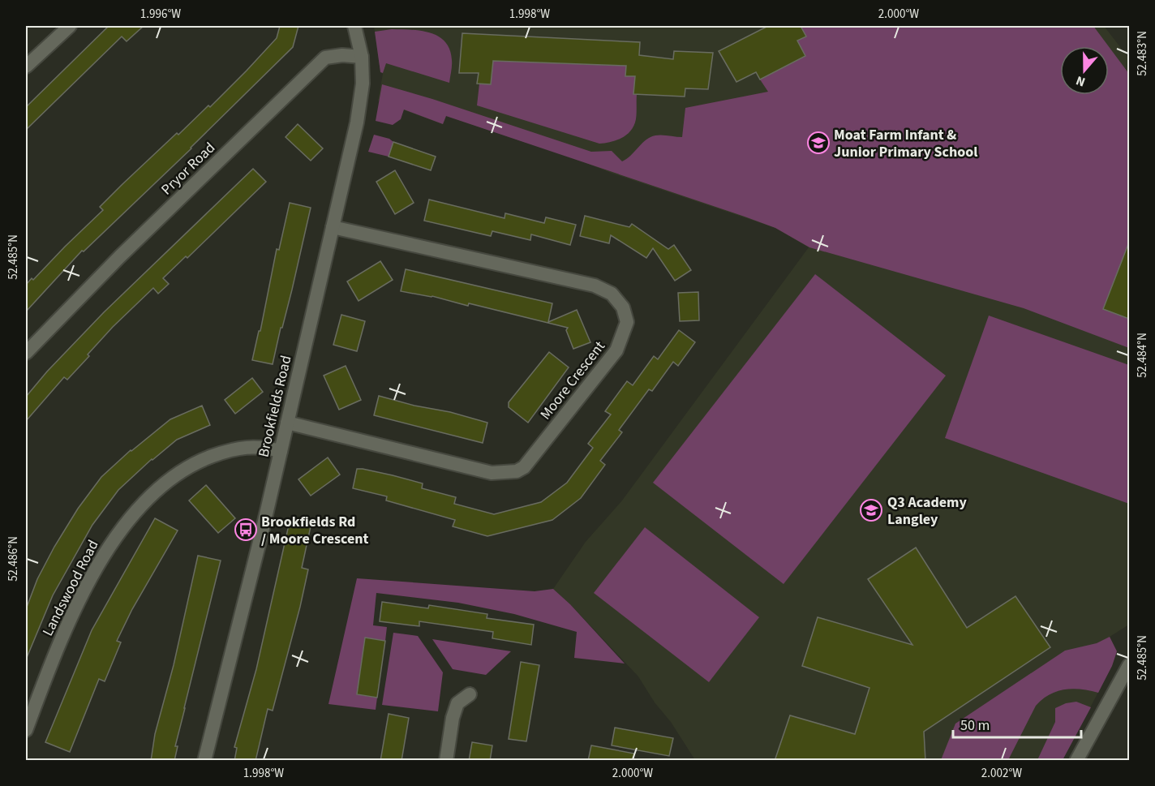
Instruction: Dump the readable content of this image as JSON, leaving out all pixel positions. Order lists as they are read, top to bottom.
{
  "streets": {
    "street": [
      "Pryor Road",
      "Moore Crescent",
      "Brookfields Road",
      "Landswood Road"
    ]
  },
  "crossings": [
    ["Pryor Road", "Brookfields Road"],
    ["Moore Crescent", "Brookfields Road"],
    ["Brookfields Road", "Landswood Road"]
  ],
  "places": {
    "school or university": ["Moat Farm Infant & Junior Primary School", "Q3 Academy Langley"],
    "bus stop": ["Brookfields Rd / Moore Crescent"]
  },
  "scale_bar": "50 m",
  "north": "bottom",
  "coordinates": [
    "1.996°W",
    "1.998°W",
    "2.000°W",
    "52.483°N",
    "52.485°N",
    "52.484°N",
    "52.486°N",
    "2.002°W"
  ]
}
